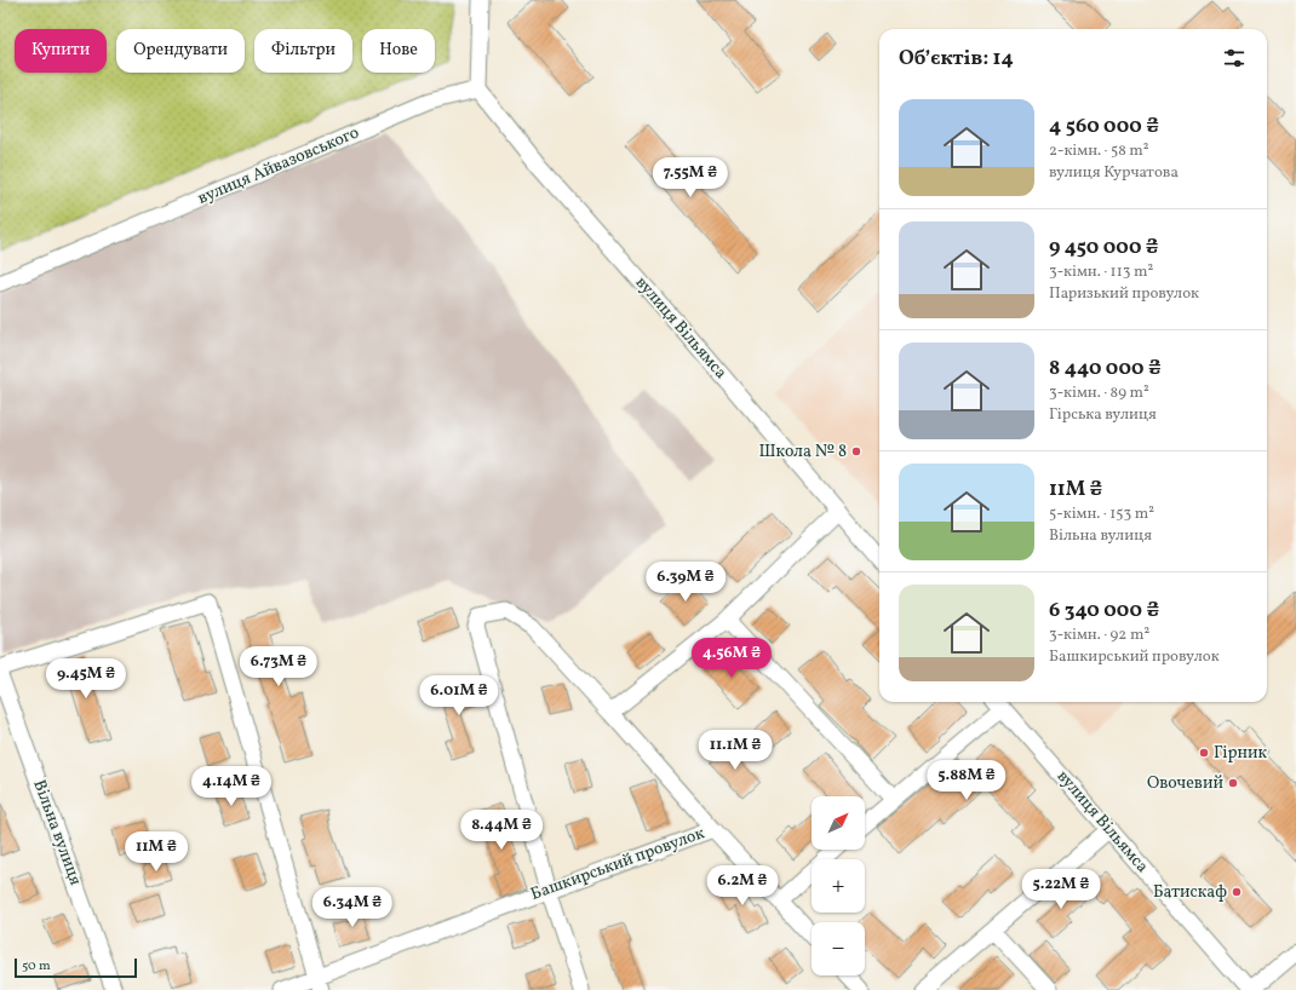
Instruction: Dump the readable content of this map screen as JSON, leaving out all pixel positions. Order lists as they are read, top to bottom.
{
  "streets": {
    "street": [
      "вулиця Айвазовського",
      "вулиця Вільямса",
      "Вільна вулиця",
      "Башкирський провулок"
    ]
  },
  "crossings": [
    ["вулиця Айвазовського", "вулиця Вільямса"]
  ],
  "places": [
    "Школа № 8",
    "Гірник",
    "Овочевий",
    "Батискаф"
  ],
  "scale_bar": "50 m",
  "north": "top right",
  "page": {
    "chip": [
      "Купити",
      "Орендувати",
      "Фільтри",
      "Нове"
    ],
    "heading": "Об’єктів: 14",
    "list": [
      {
        "name": "4 560 000 ₴",
        "note": "2-кімн. · 58 m² · вулиця Курчатова"
      },
      {
        "name": "9 450 000 ₴",
        "note": "3-кімн. · 113 m² · Паризький провулок"
      },
      {
        "name": "8 440 000 ₴",
        "note": "3-кімн. · 89 m² · Гірська вулиця"
      },
      {
        "name": "11M ₴",
        "note": "5-кімн. · 153 m² · Вільна вулиця"
      },
      {
        "name": "6 340 000 ₴",
        "note": "3-кімн. · 92 m² · Башкирський провулок"
      }
    ],
    "price": [
      "7.55M ₴",
      "6.39M ₴",
      "4.56M ₴",
      "6.73M ₴",
      "9.45M ₴",
      "6.01M ₴",
      "11.1M ₴",
      "5.88M ₴",
      "4.14M ₴",
      "8.44M ₴",
      "11M ₴",
      "6.2M ₴",
      "5.22M ₴",
      "6.34M ₴"
    ],
    "map_buttons": ["+", "−"],
    "scale": "50 m"
  }
}
